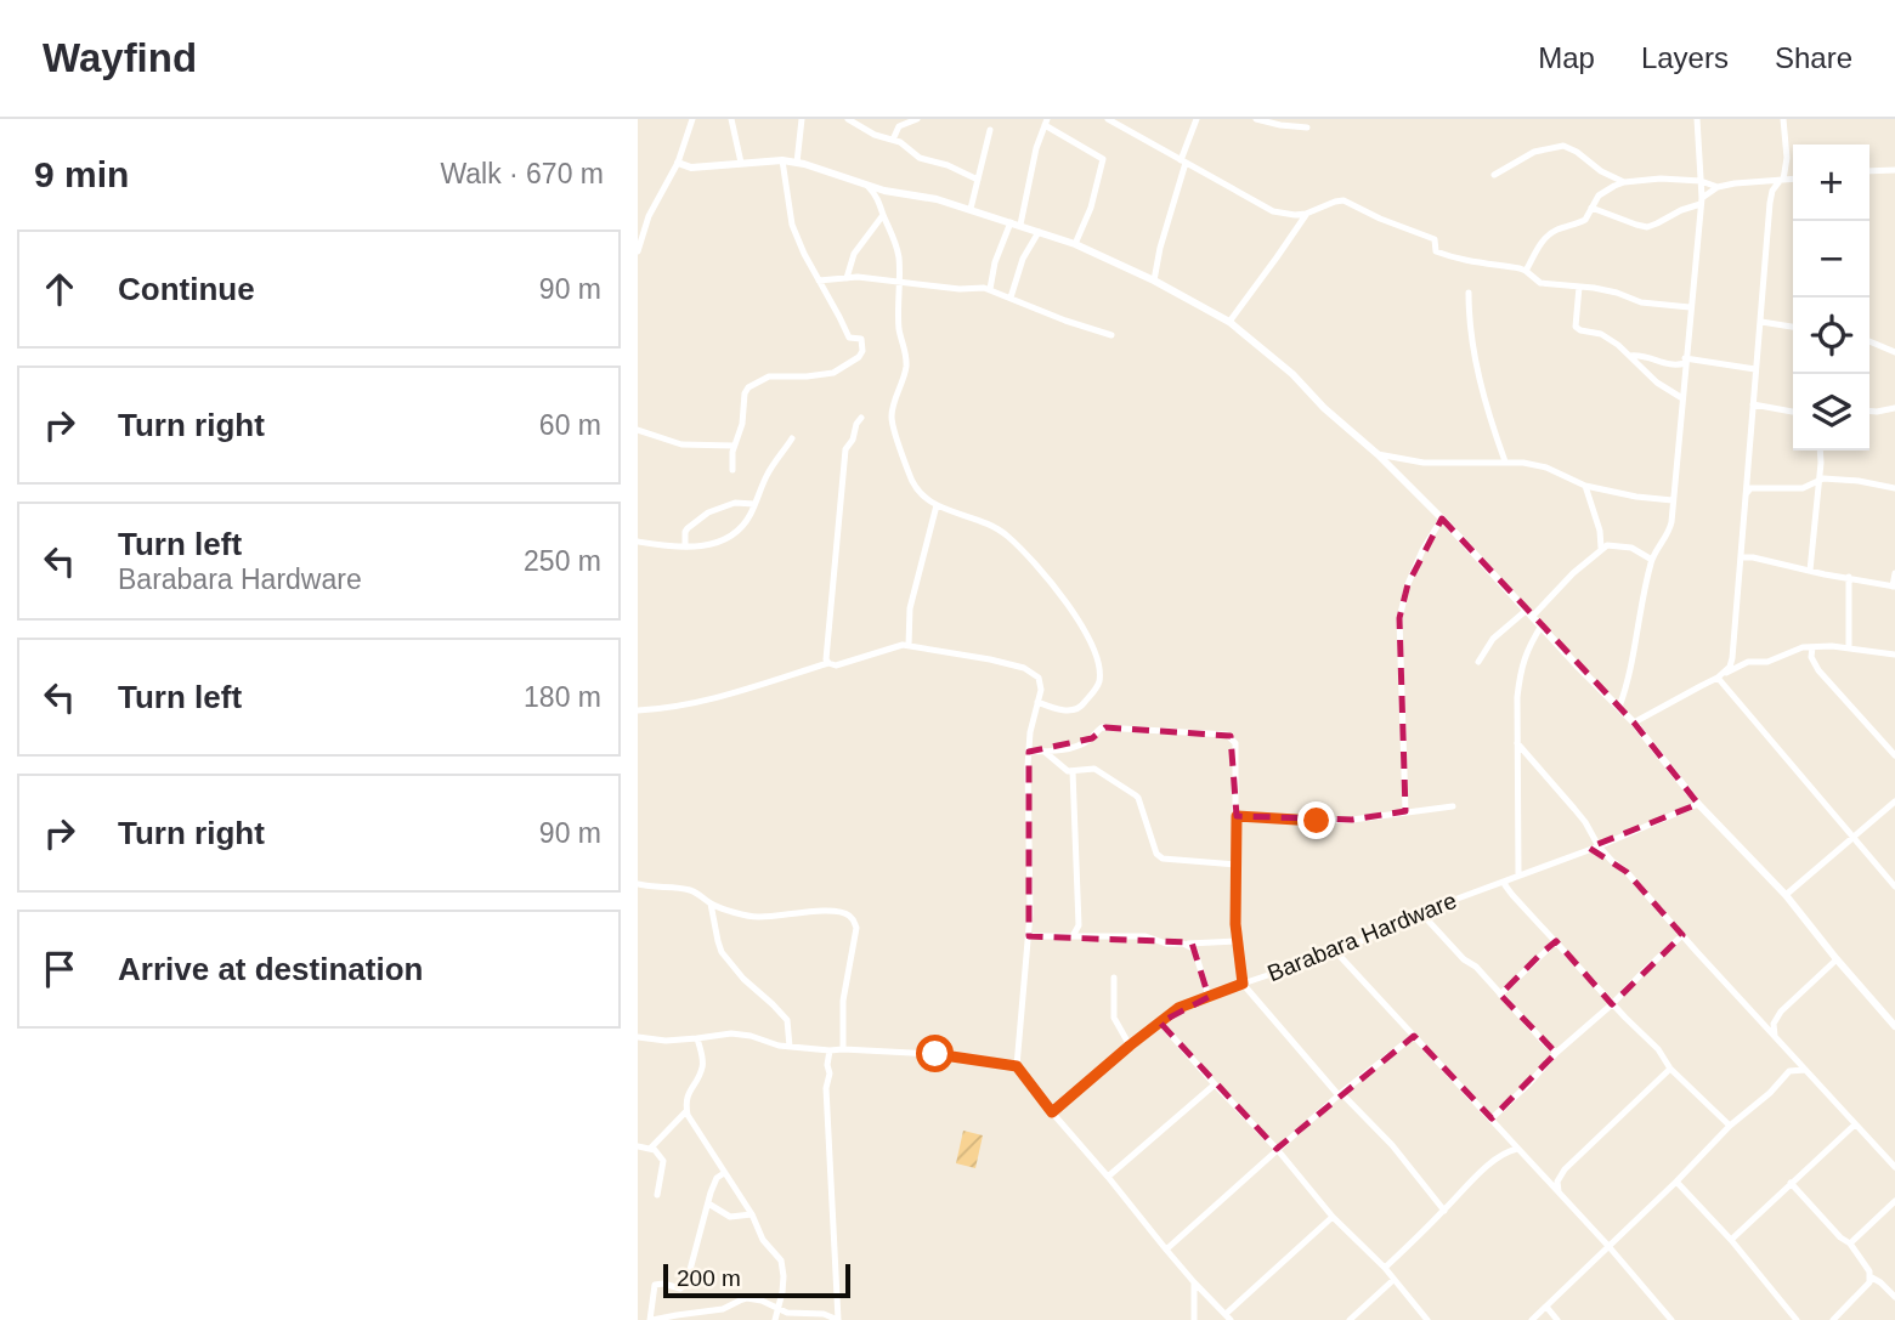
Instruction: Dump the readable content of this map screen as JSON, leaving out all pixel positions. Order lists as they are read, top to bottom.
{
  "streets": {
    "street": ["Barabara Hardware"]
  },
  "scale_bar": "200 m",
  "page": {
    "header": "Wayfind",
    "nav": ["Map", "Layers", "Share"],
    "heading": ["9 min", "Walk · 670 m"],
    "map_buttons": ["+", "−"],
    "list": [
      ["Continue", "90 m"],
      ["Turn right", "60 m"],
      ["Turn left", "Barabara Hardware", "250 m"],
      ["Turn left", "180 m"],
      ["Turn right", "90 m"],
      "Arrive at destination"
    ],
    "scale": "200 m"
  }
}
